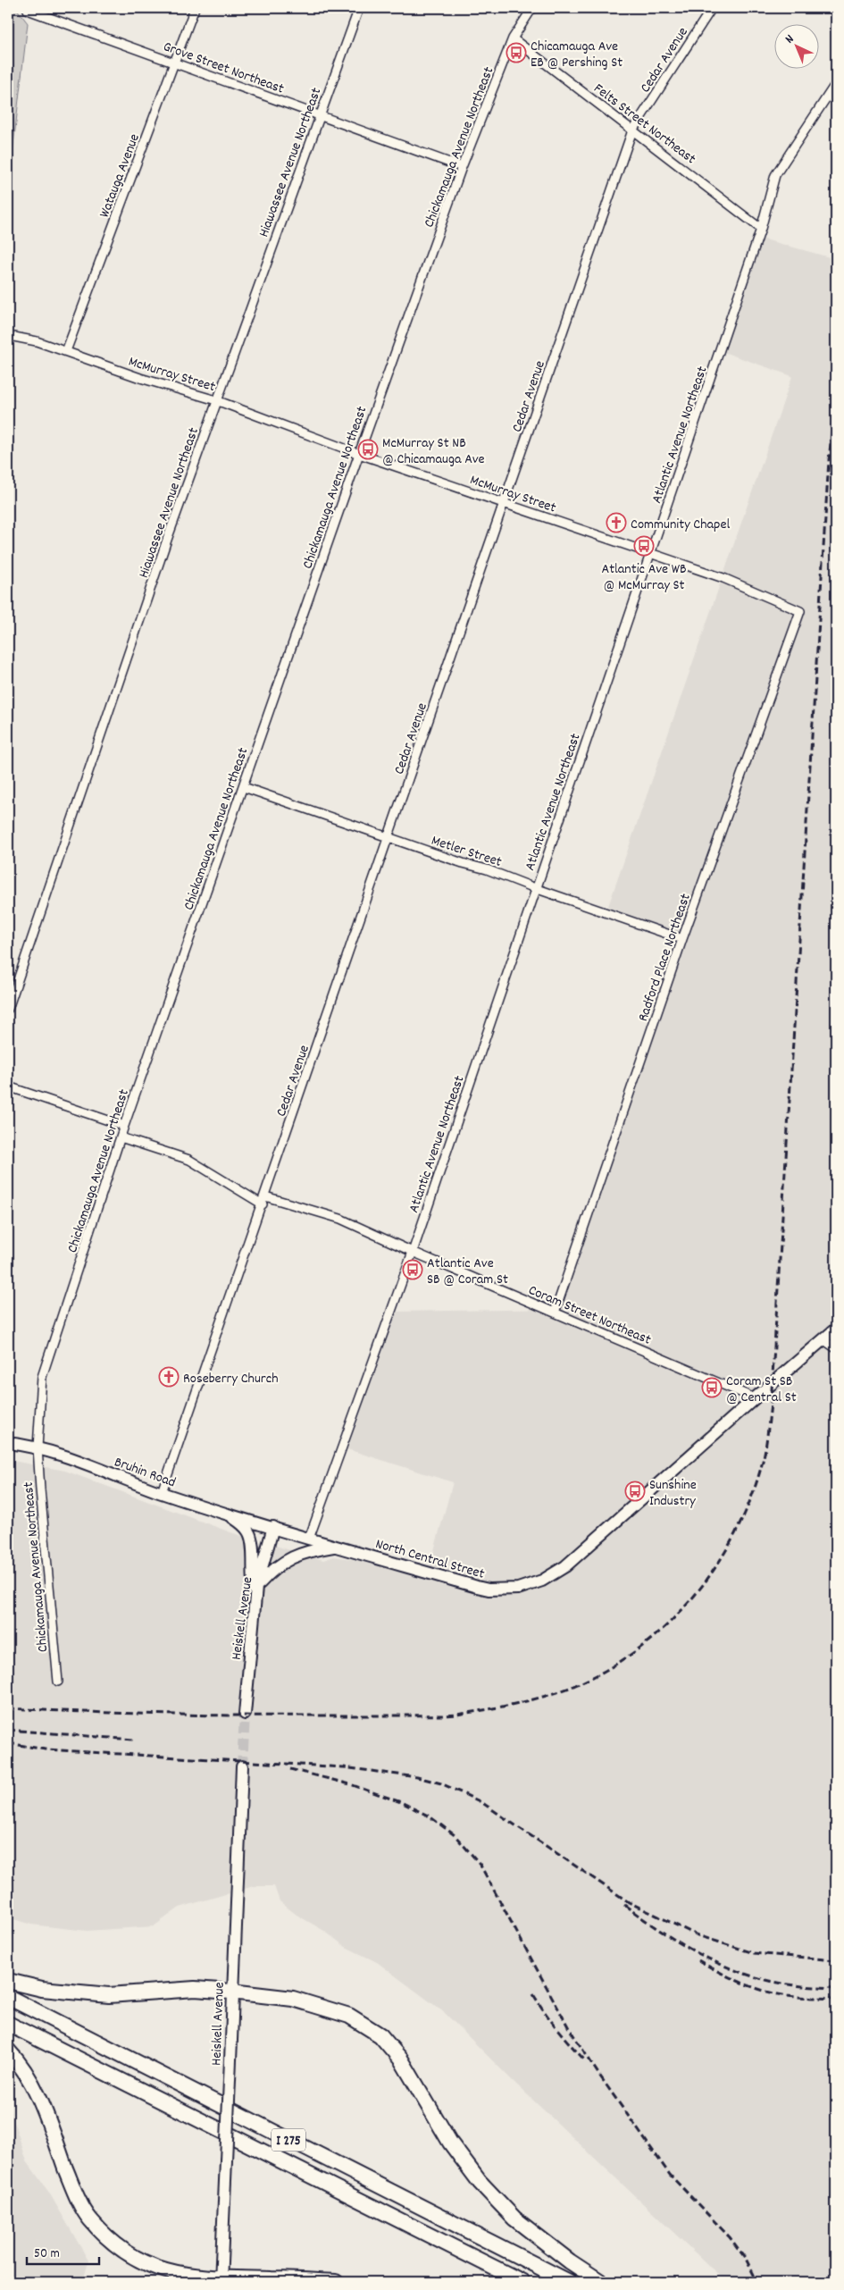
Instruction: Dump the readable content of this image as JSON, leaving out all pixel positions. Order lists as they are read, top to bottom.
{
  "streets": {
    "highway": ["I 275"],
    "main road": ["Bruhin Road", "North Central Street", "Heiskell Avenue"],
    "street": [
      "Cedar Avenue",
      "Grove Street Northeast",
      "Felts Street Northeast",
      "Chickamauga Avenue Northeast",
      "Hiawassee Avenue Northeast",
      "Watauga Avenue",
      "McMurray Street",
      "Atlantic Avenue Northeast",
      "Metler Street",
      "Radford Place Northeast",
      "Coram Street Northeast"
    ]
  },
  "crossings": [
    ["Cedar Avenue", "Felts Street Northeast"],
    ["Cedar Avenue", "McMurray Street"],
    ["Cedar Avenue", "Metler Street"],
    ["Cedar Avenue", "Coram Street Northeast"],
    ["Cedar Avenue", "Bruhin Road"],
    ["Grove Street Northeast", "Chickamauga Avenue Northeast"],
    ["Grove Street Northeast", "Hiawassee Avenue Northeast"],
    ["Grove Street Northeast", "Watauga Avenue"],
    ["Felts Street Northeast", "Chickamauga Avenue Northeast"],
    ["Felts Street Northeast", "Atlantic Avenue Northeast"],
    ["Chickamauga Avenue Northeast", "McMurray Street"],
    ["Chickamauga Avenue Northeast", "Metler Street"],
    ["Chickamauga Avenue Northeast", "Coram Street Northeast"],
    ["Chickamauga Avenue Northeast", "Bruhin Road"],
    ["Hiawassee Avenue Northeast", "McMurray Street"],
    ["Watauga Avenue", "McMurray Street"],
    ["McMurray Street", "Atlantic Avenue Northeast"],
    ["McMurray Street", "Radford Place Northeast"],
    ["Atlantic Avenue Northeast", "Metler Street"],
    ["Atlantic Avenue Northeast", "Coram Street Northeast"],
    ["Atlantic Avenue Northeast", "North Central Street"],
    ["Metler Street", "Radford Place Northeast"],
    ["Radford Place Northeast", "Coram Street Northeast"],
    ["Coram Street Northeast", "North Central Street"],
    ["Bruhin Road", "North Central Street"],
    ["Bruhin Road", "Heiskell Avenue"],
    ["North Central Street", "Heiskell Avenue"]
  ],
  "places": {
    "bus stop": [
      "Chicamauga Ave EB @ Pershing St",
      "McMurray St NB @ Chicamauga Ave",
      "Atlantic Ave WB @ McMurray St",
      "Atlantic Ave SB @ Coram St",
      "Coram St SB @ Central St",
      "Sunshine Industry"
    ],
    "church": ["Community Chapel", "Roseberry Church"]
  },
  "scale_bar": "50 m",
  "north": "top left"
}
